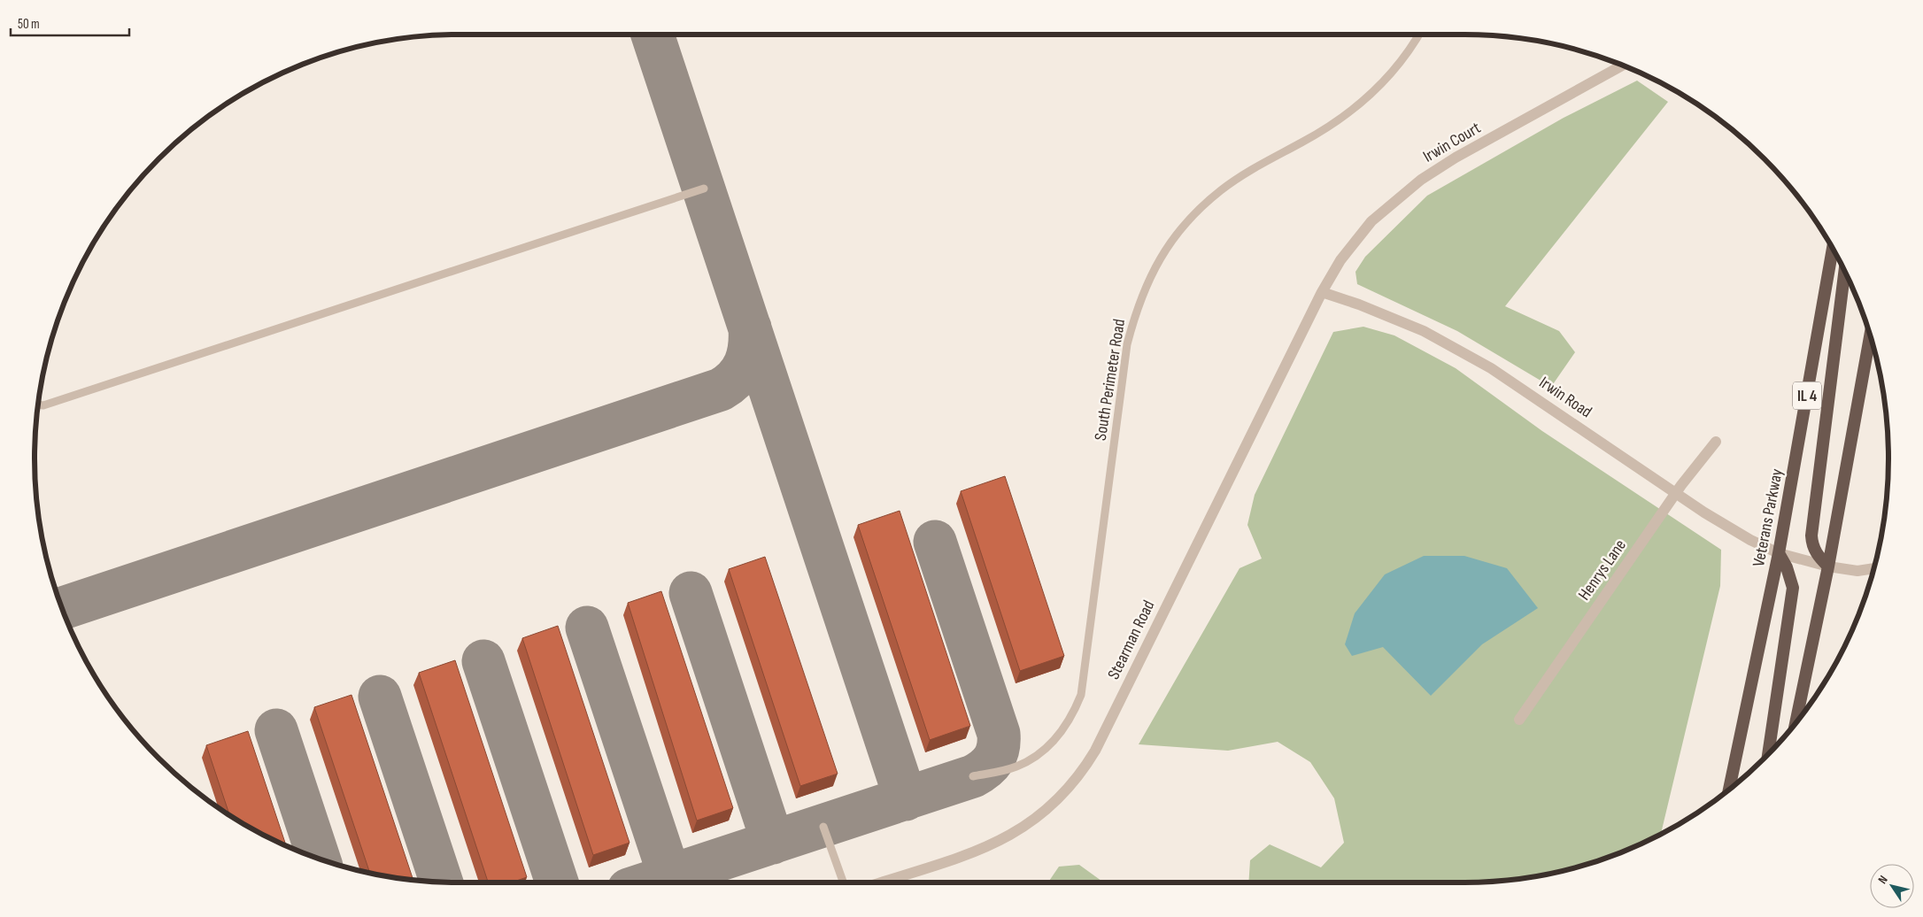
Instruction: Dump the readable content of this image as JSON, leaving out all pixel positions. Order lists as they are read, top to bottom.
{
  "streets": {
    "highway": ["IL 4", "Veterans Parkway"],
    "street": [
      "Irwin Court",
      "Irwin Road",
      "Henrys Lane",
      "Stearman Road"
    ],
    "lane": ["South Perimeter Road"]
  },
  "crossings": [
    ["Irwin Court", "Irwin Road"],
    ["Irwin Court", "Stearman Road"],
    ["Irwin Road", "Veterans Parkway"],
    ["Irwin Road", "Henrys Lane"],
    ["Irwin Road", "Stearman Road"]
  ],
  "scale_bar": "50 m",
  "north": "top left"
}
